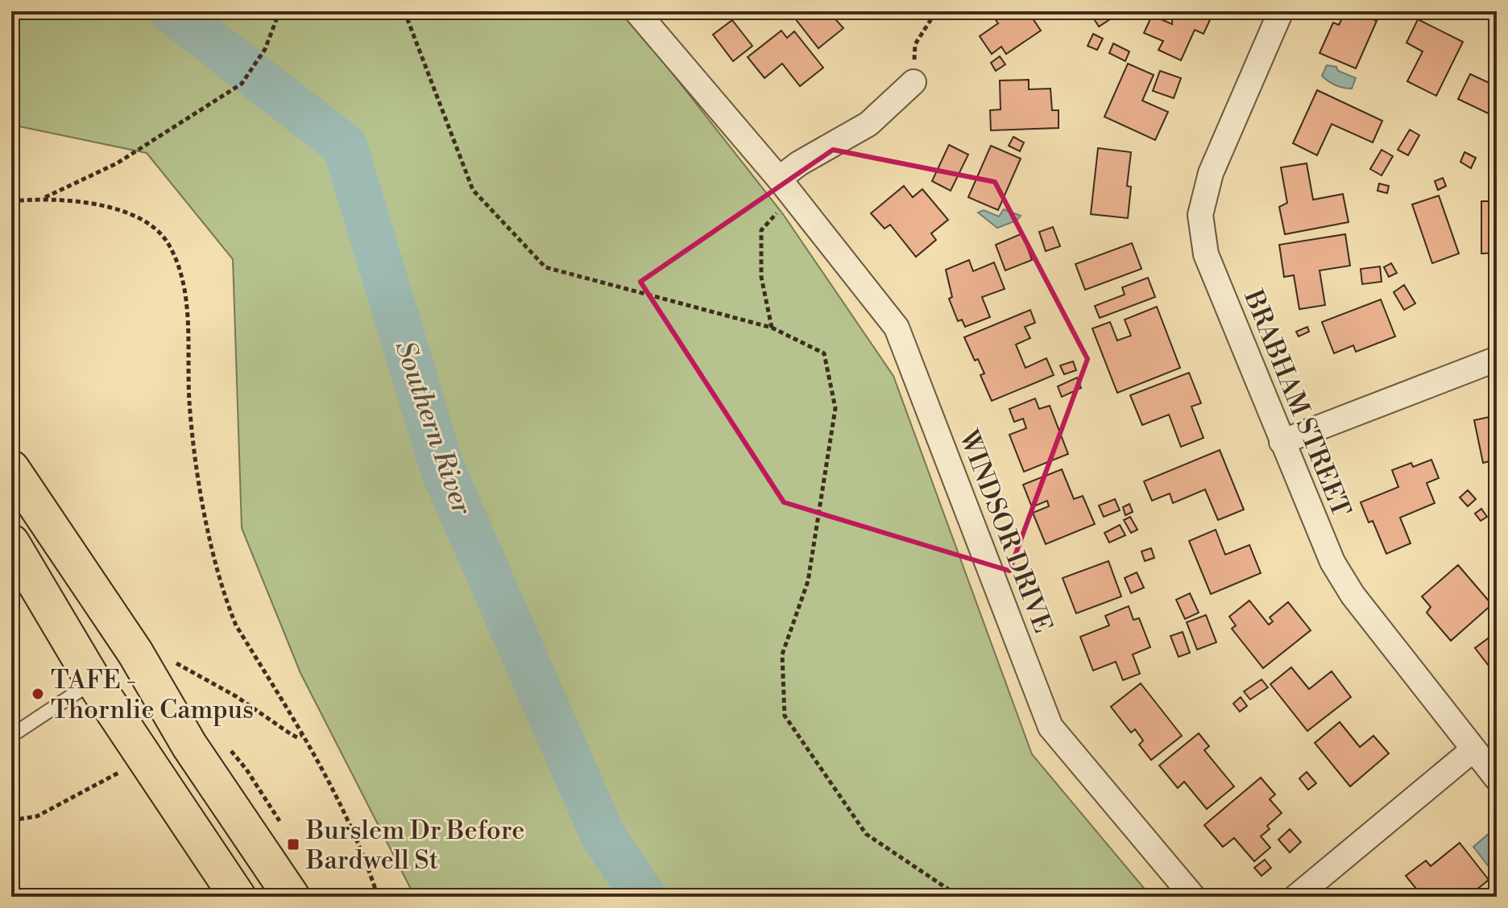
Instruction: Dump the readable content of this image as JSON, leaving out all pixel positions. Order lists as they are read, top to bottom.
{
  "streets": {
    "street": ["BRABHAM STREET", "WINDSOR DRIVE"]
  },
  "water": ["Southern River"],
  "places": {
    "other": ["TAFE - Thornlie Campus"],
    "transit": ["Burslem Dr Before Bardwell St"]
  }
}
